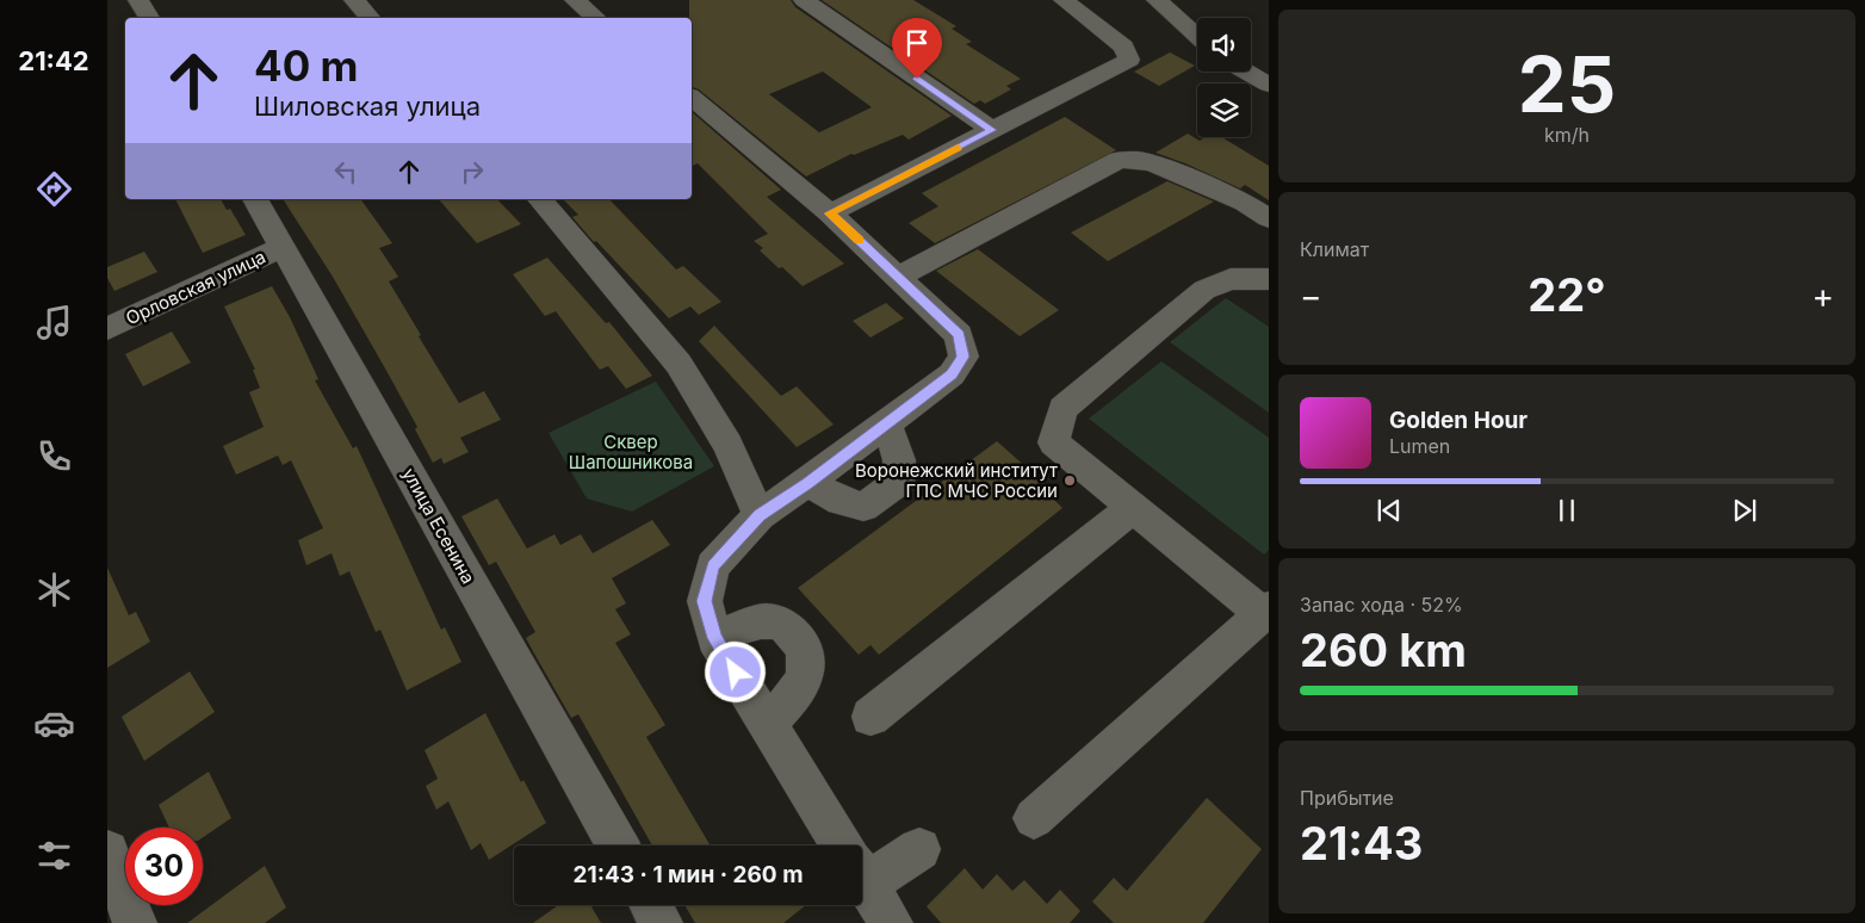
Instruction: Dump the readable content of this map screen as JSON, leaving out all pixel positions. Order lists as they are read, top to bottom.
{
  "streets": {
    "street": ["Орловская улица", "улица Есенина"]
  },
  "crossings": [
    ["Орловская улица", "улица Есенина"]
  ],
  "parks": ["Сквер Шапошникова"],
  "places": ["Воронежский институт ГПС МЧС России"],
  "page": {
    "tabs": "21:42",
    "tile": [
      ["25", "km/h"],
      "Климат",
      ["Запас хода · 52%", "260 km"],
      ["Прибытие", "21:43"]
    ],
    "turn": ["40 m", "Шиловская улица"],
    "heat": ["−", "22°", "+"],
    "song": ["Golden Hour", "Lumen"],
    "limit": "30",
    "trip": "21:43 · 1 мин · 260 m"
  }
}
